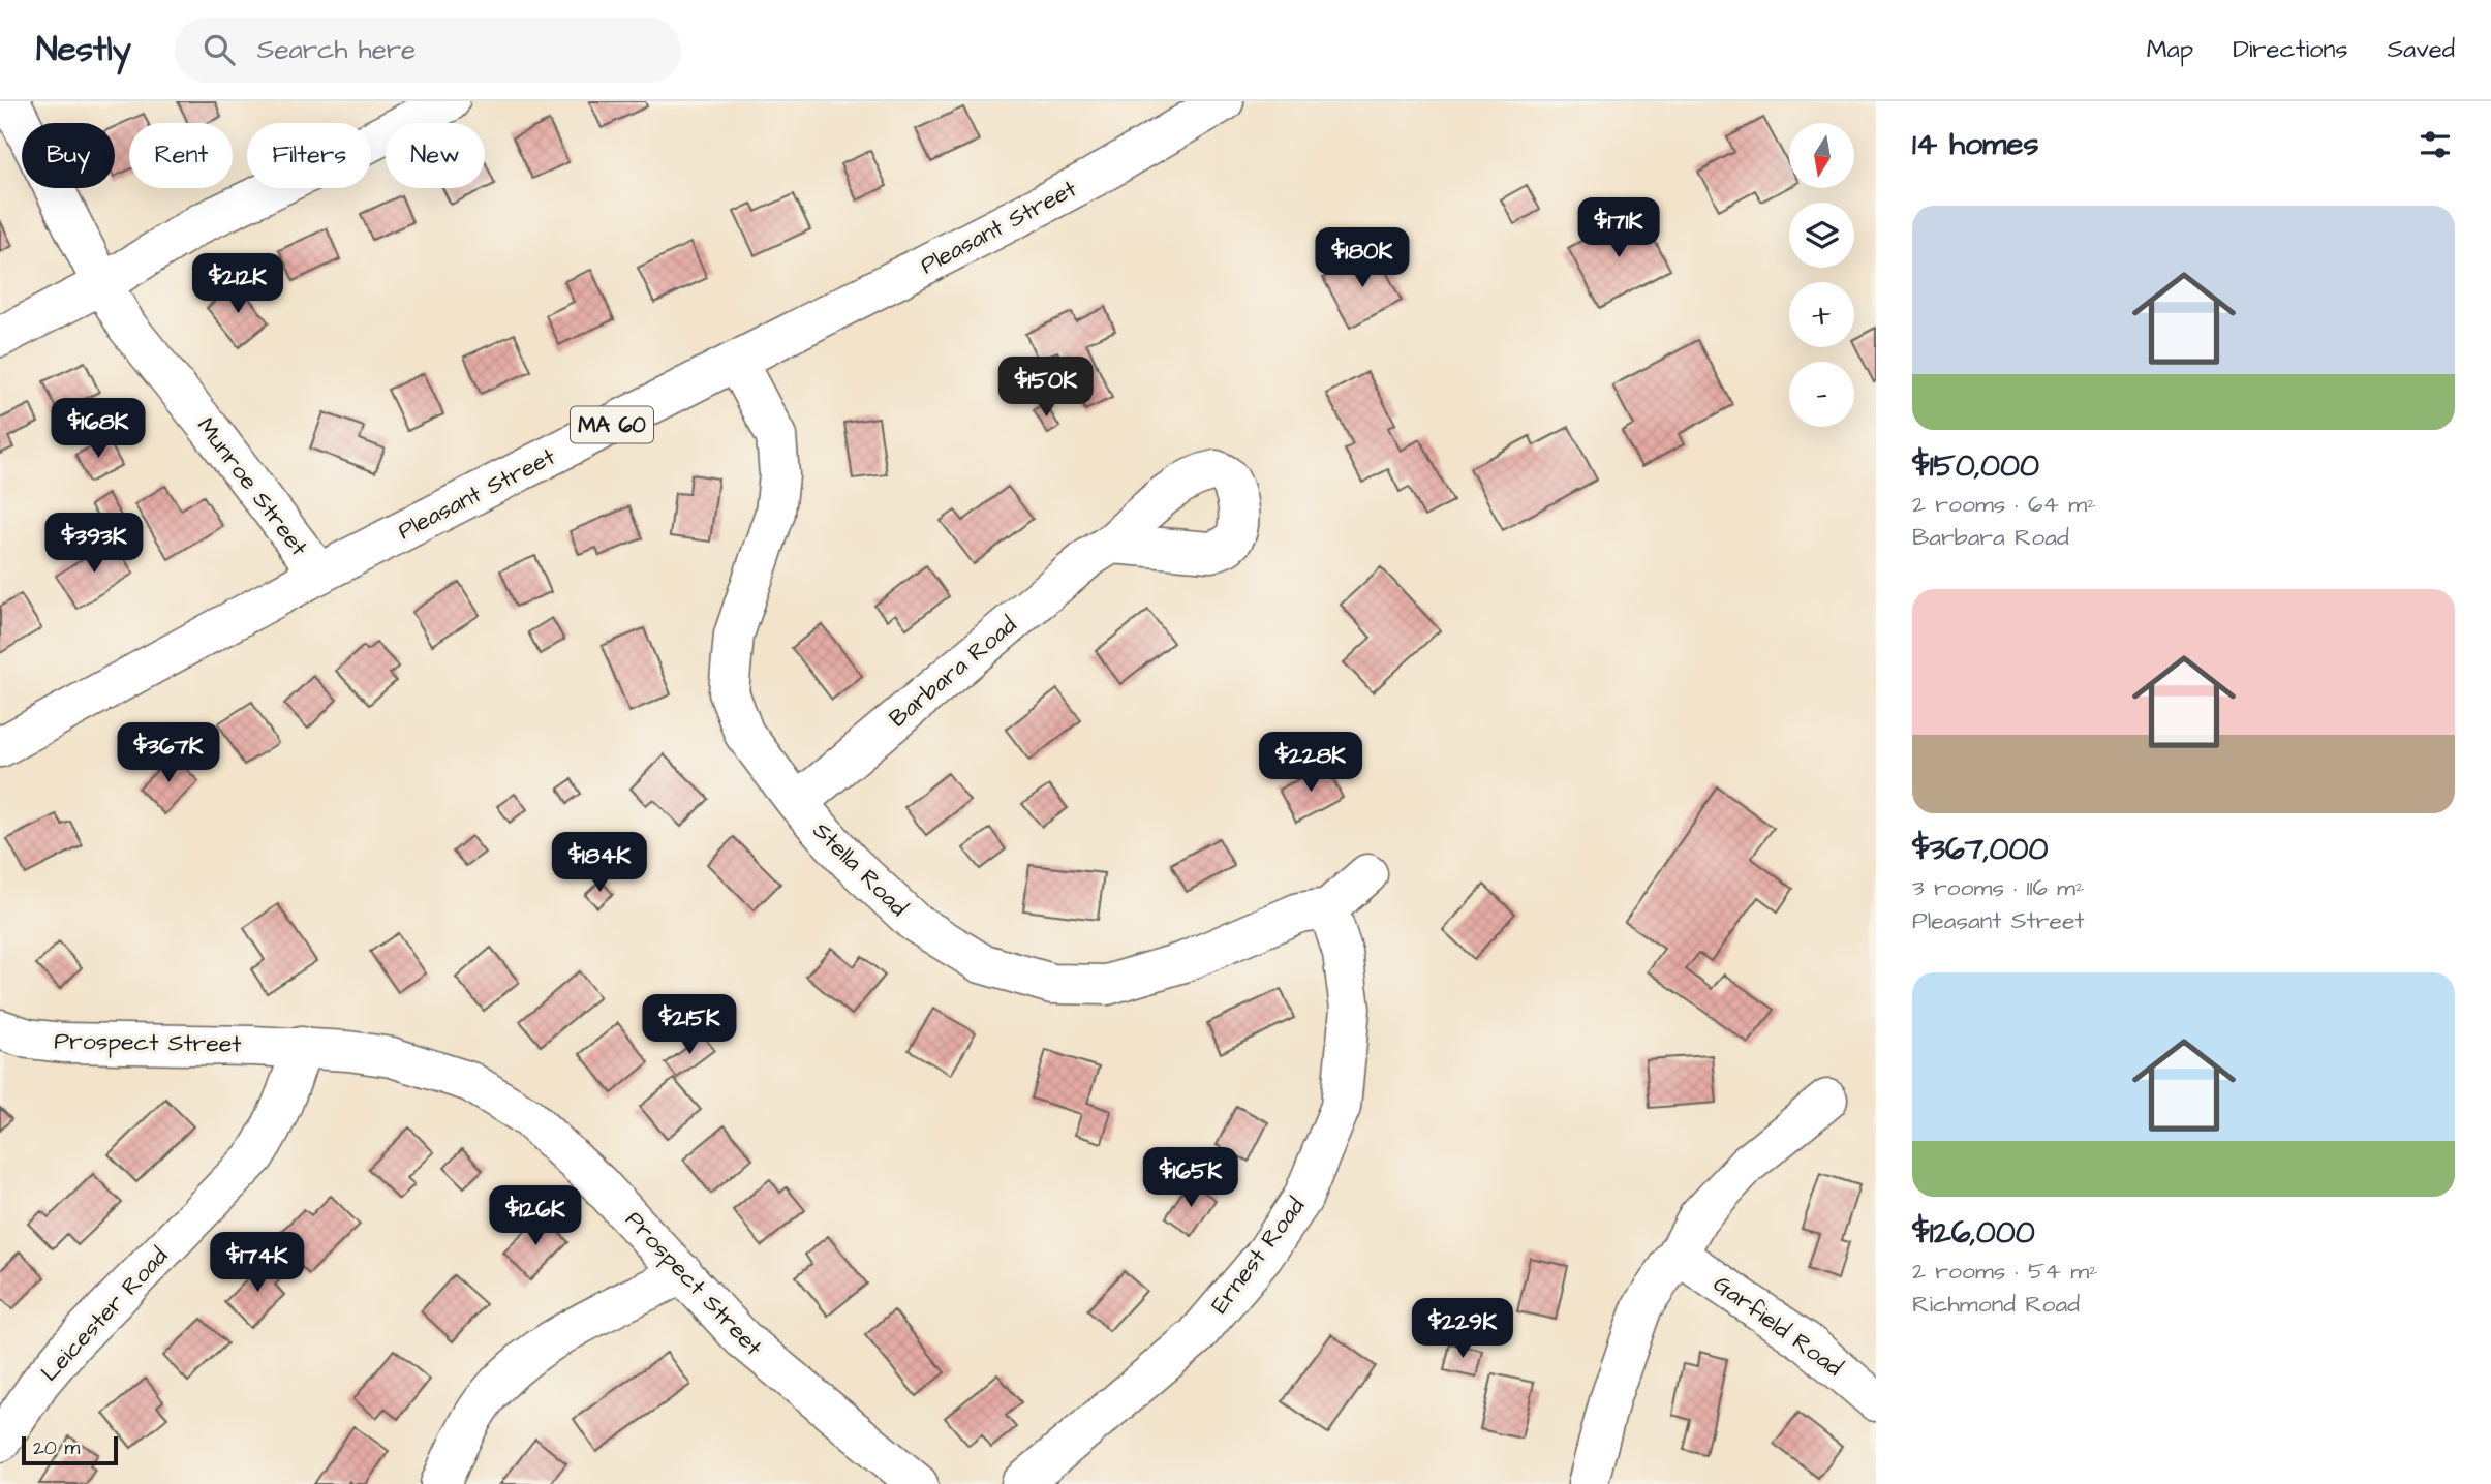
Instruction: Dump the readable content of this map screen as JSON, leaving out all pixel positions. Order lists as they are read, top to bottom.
{
  "streets": {
    "street": [
      "Pleasant Street",
      "MA 60",
      "Munroe Street",
      "Barbara Road",
      "Stella Road",
      "Prospect Street",
      "Ernest Road",
      "Leicester Road",
      "Garfield Road"
    ]
  },
  "crossings": [
    ["Pleasant Street", "Munroe Street"],
    ["Pleasant Street", "Stella Road"],
    ["Barbara Road", "Stella Road"],
    ["Stella Road", "Ernest Road"],
    ["Prospect Street", "Leicester Road"]
  ],
  "scale_bar": "20 m",
  "north": "bottom",
  "page": {
    "header": "Nestly",
    "search": "Search here",
    "nav": ["Map", "Directions", "Saved"],
    "heading": "14 homes",
    "map_buttons": ["+", "−"],
    "chip": [
      "Buy",
      "Rent",
      "Filters",
      "New"
    ],
    "list": [
      {
        "name": "$150,000",
        "note": "2 rooms · 64 m² · Barbara Road"
      },
      {
        "name": "$367,000",
        "note": "3 rooms · 116 m² · Pleasant Street"
      },
      {
        "name": "$126,000",
        "note": "2 rooms · 54 m² · Richmond Road"
      }
    ],
    "price": [
      "$171K",
      "$180K",
      "$212K",
      "$150K",
      "$168K",
      "$393K",
      "$367K",
      "$228K",
      "$184K",
      "$215K",
      "$165K",
      "$126K",
      "$174K",
      "$229K"
    ],
    "scale": "20 m"
  }
}
